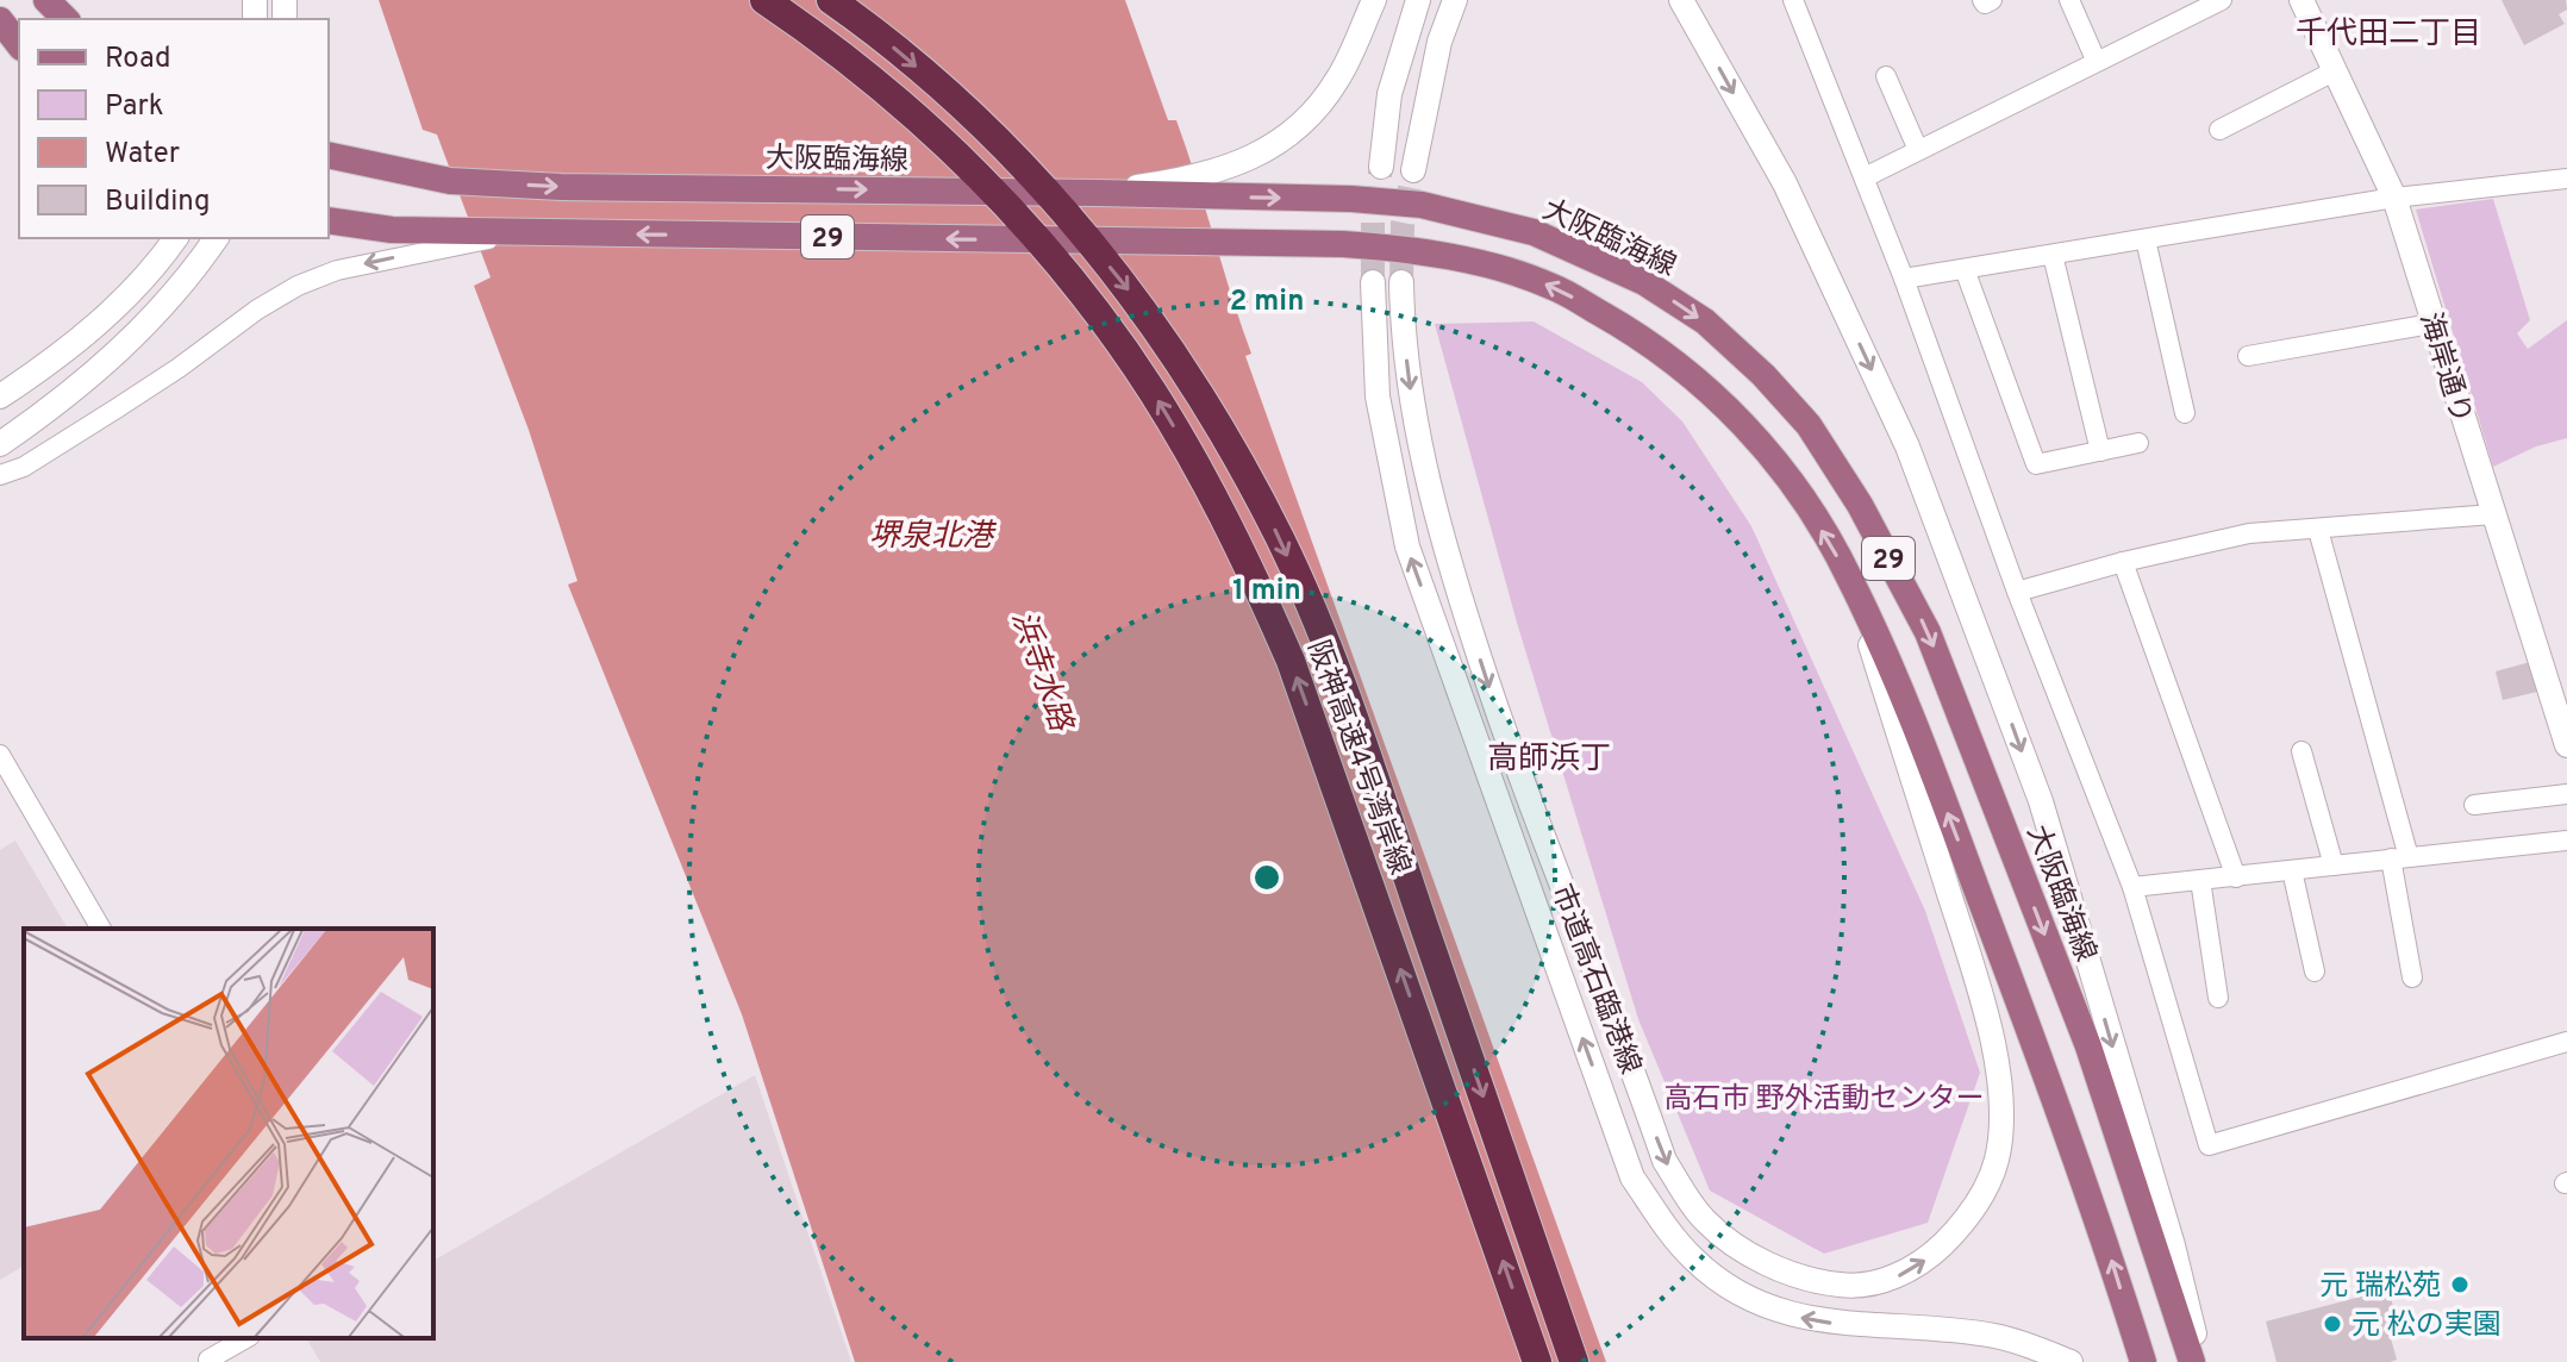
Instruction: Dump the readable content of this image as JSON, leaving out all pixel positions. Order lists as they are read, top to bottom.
{
  "streets": {
    "highway": ["阪神高速4号湾岸線"],
    "main road": ["大阪臨海線", "29"],
    "street": ["海岸通り", "市道高石臨港線"]
  },
  "crossings": [
    ["29", "市道高石臨港線"]
  ],
  "one_way": ["大阪臨海線"],
  "districts": ["千代田二丁目", "高師浜丁"],
  "water": ["堺泉北港", "浜寺水路"],
  "parks": ["高石市 野外活動センター"],
  "places": ["元 瑞松苑", "元 松の実園"],
  "legend": [
    "Road",
    "Park",
    "Water",
    "Building"
  ],
  "rings": ["2 min", "1 min"]
}
